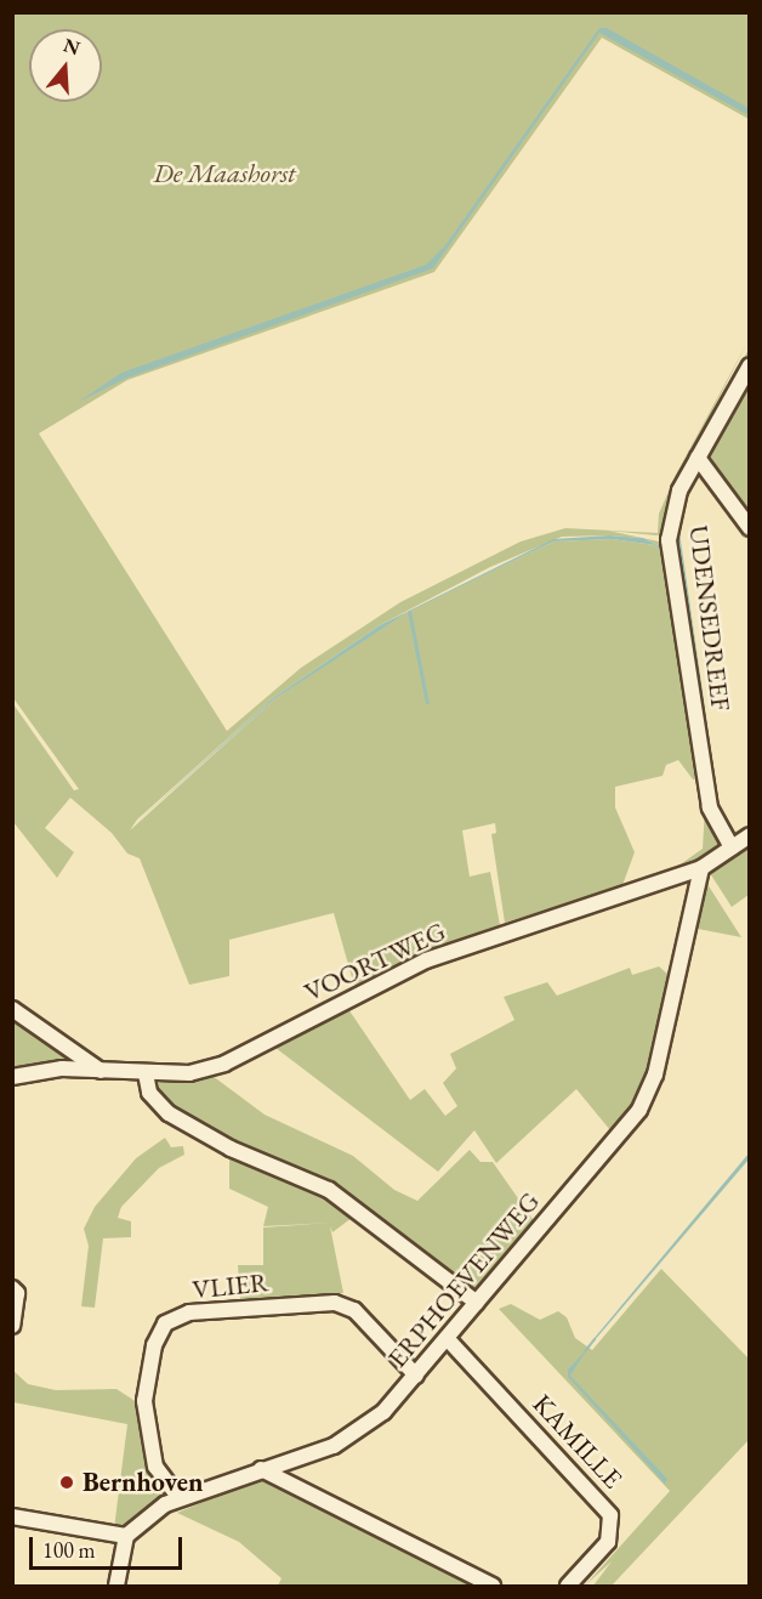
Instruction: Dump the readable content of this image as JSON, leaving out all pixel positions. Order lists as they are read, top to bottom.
{
  "streets": {
    "street": [
      "UDENSEDREEF",
      "VOORTWEG",
      "ERPHOEVENWEG",
      "VLIER",
      "KAMILLE"
    ]
  },
  "crossings": [
    ["UDENSEDREEF", "VOORTWEG"],
    ["VOORTWEG", "ERPHOEVENWEG"],
    ["ERPHOEVENWEG", "VLIER"],
    ["ERPHOEVENWEG", "KAMILLE"]
  ],
  "parks": ["De Maashorst"],
  "places": ["Bernhoven"],
  "scale_bar": "100 m",
  "north": "top"
}
